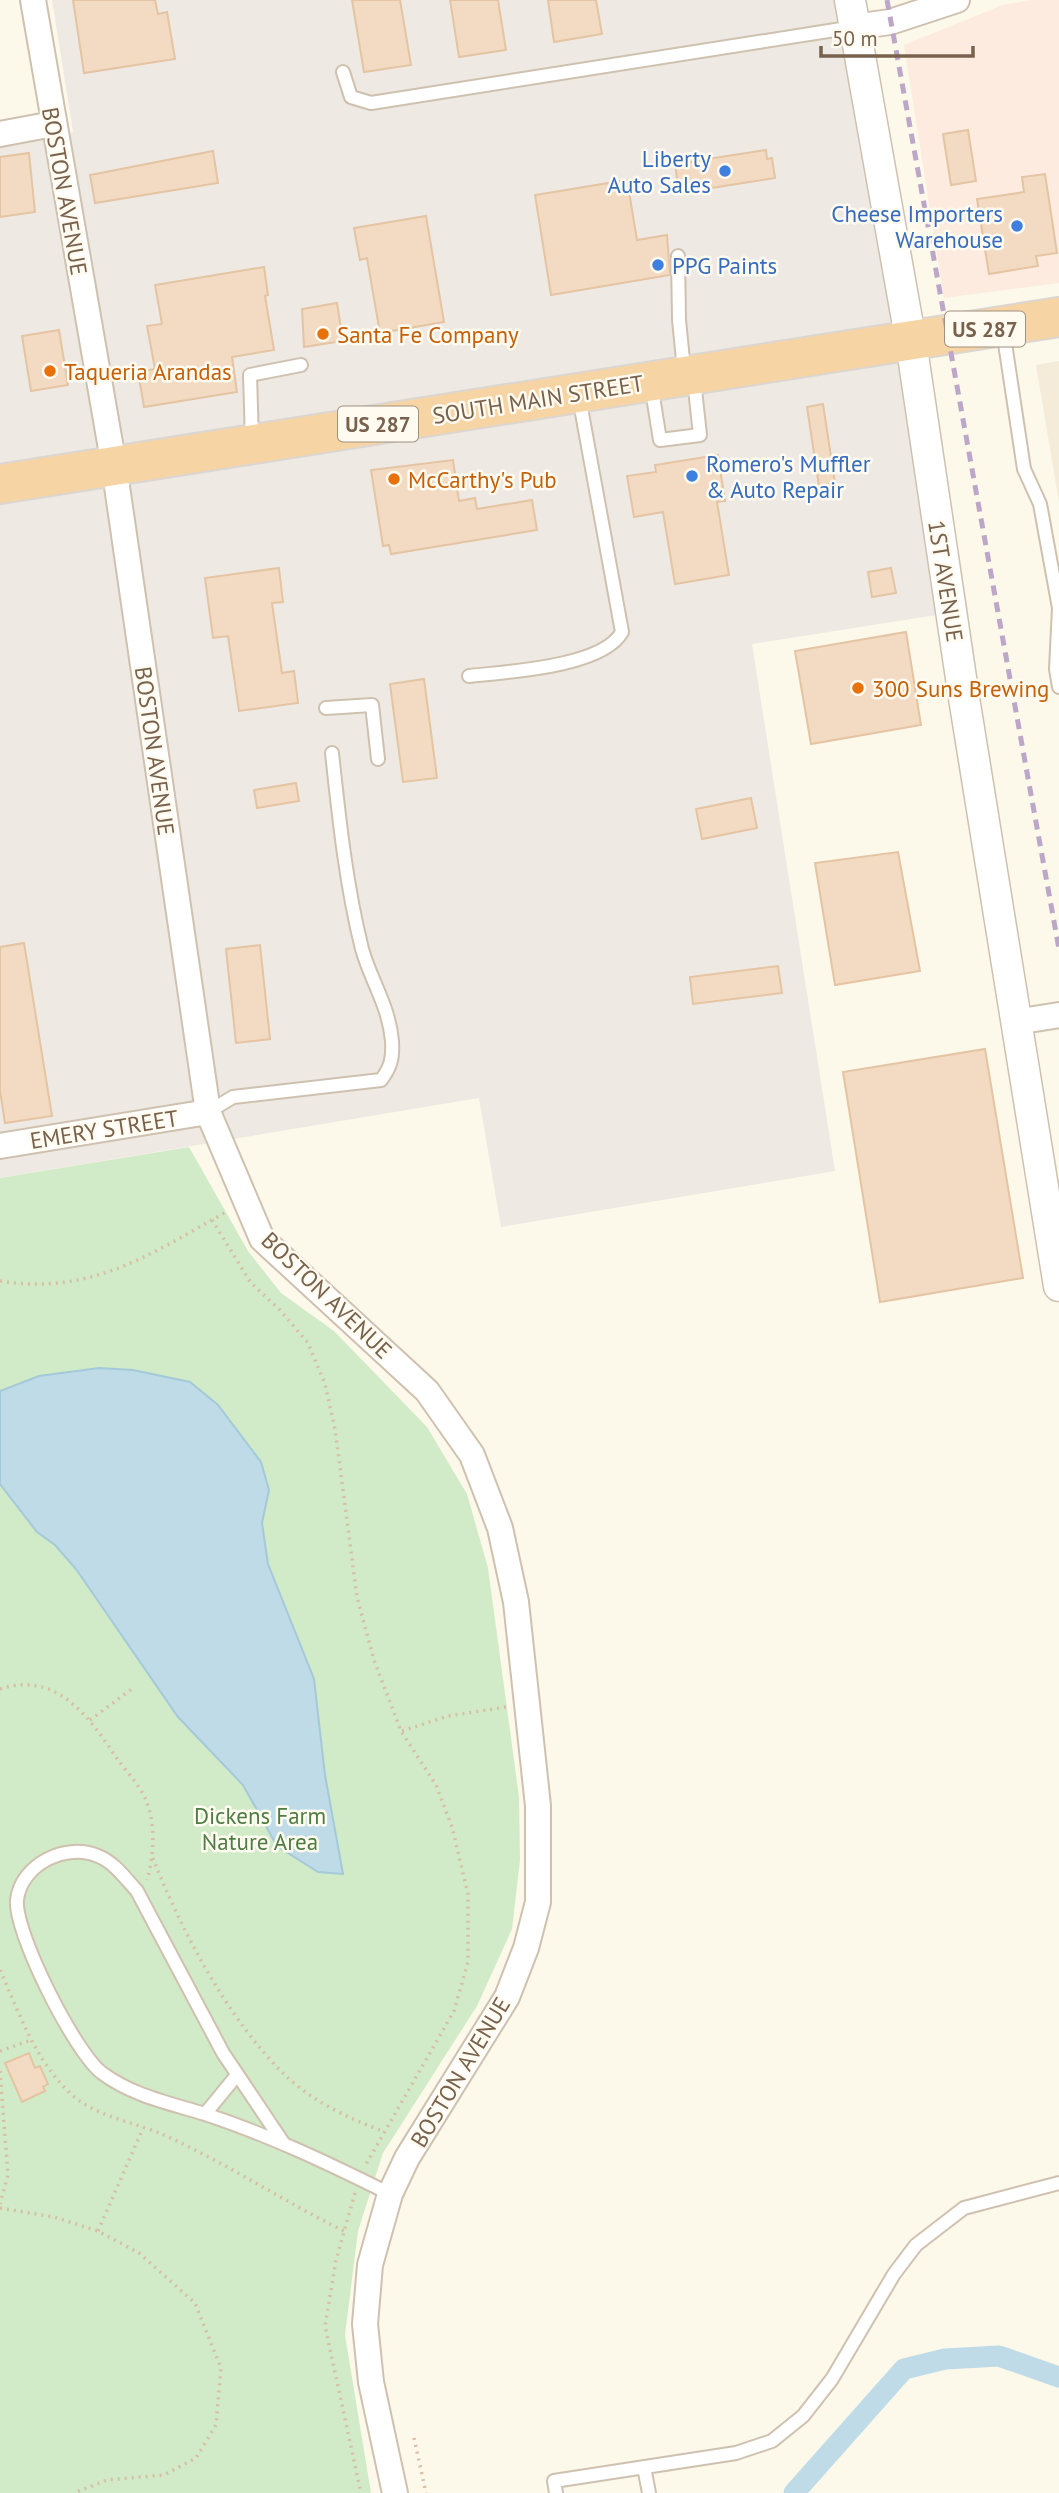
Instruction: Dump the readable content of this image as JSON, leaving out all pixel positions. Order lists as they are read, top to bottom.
{
  "streets": {
    "highway": ["US 287", "SOUTH MAIN STREET"],
    "street": ["BOSTON AVENUE", "1ST AVENUE", "EMERY STREET"]
  },
  "crossings": [
    ["BOSTON AVENUE", "SOUTH MAIN STREET"],
    ["BOSTON AVENUE", "EMERY STREET"],
    ["US 287", "SOUTH MAIN STREET"],
    ["US 287", "1ST AVENUE"],
    ["SOUTH MAIN STREET", "1ST AVENUE"]
  ],
  "parks": ["Dickens Farm Nature Area"],
  "places": [
    "Liberty Auto Sales",
    "Cheese Importers Warehouse",
    "PPG Paints",
    "Santa Fe Company",
    "Taqueria Arandas",
    "Romero's Muffler & Auto Repair",
    "McCarthy's Pub",
    "300 Suns Brewing"
  ],
  "scale_bar": "50 m"
}
